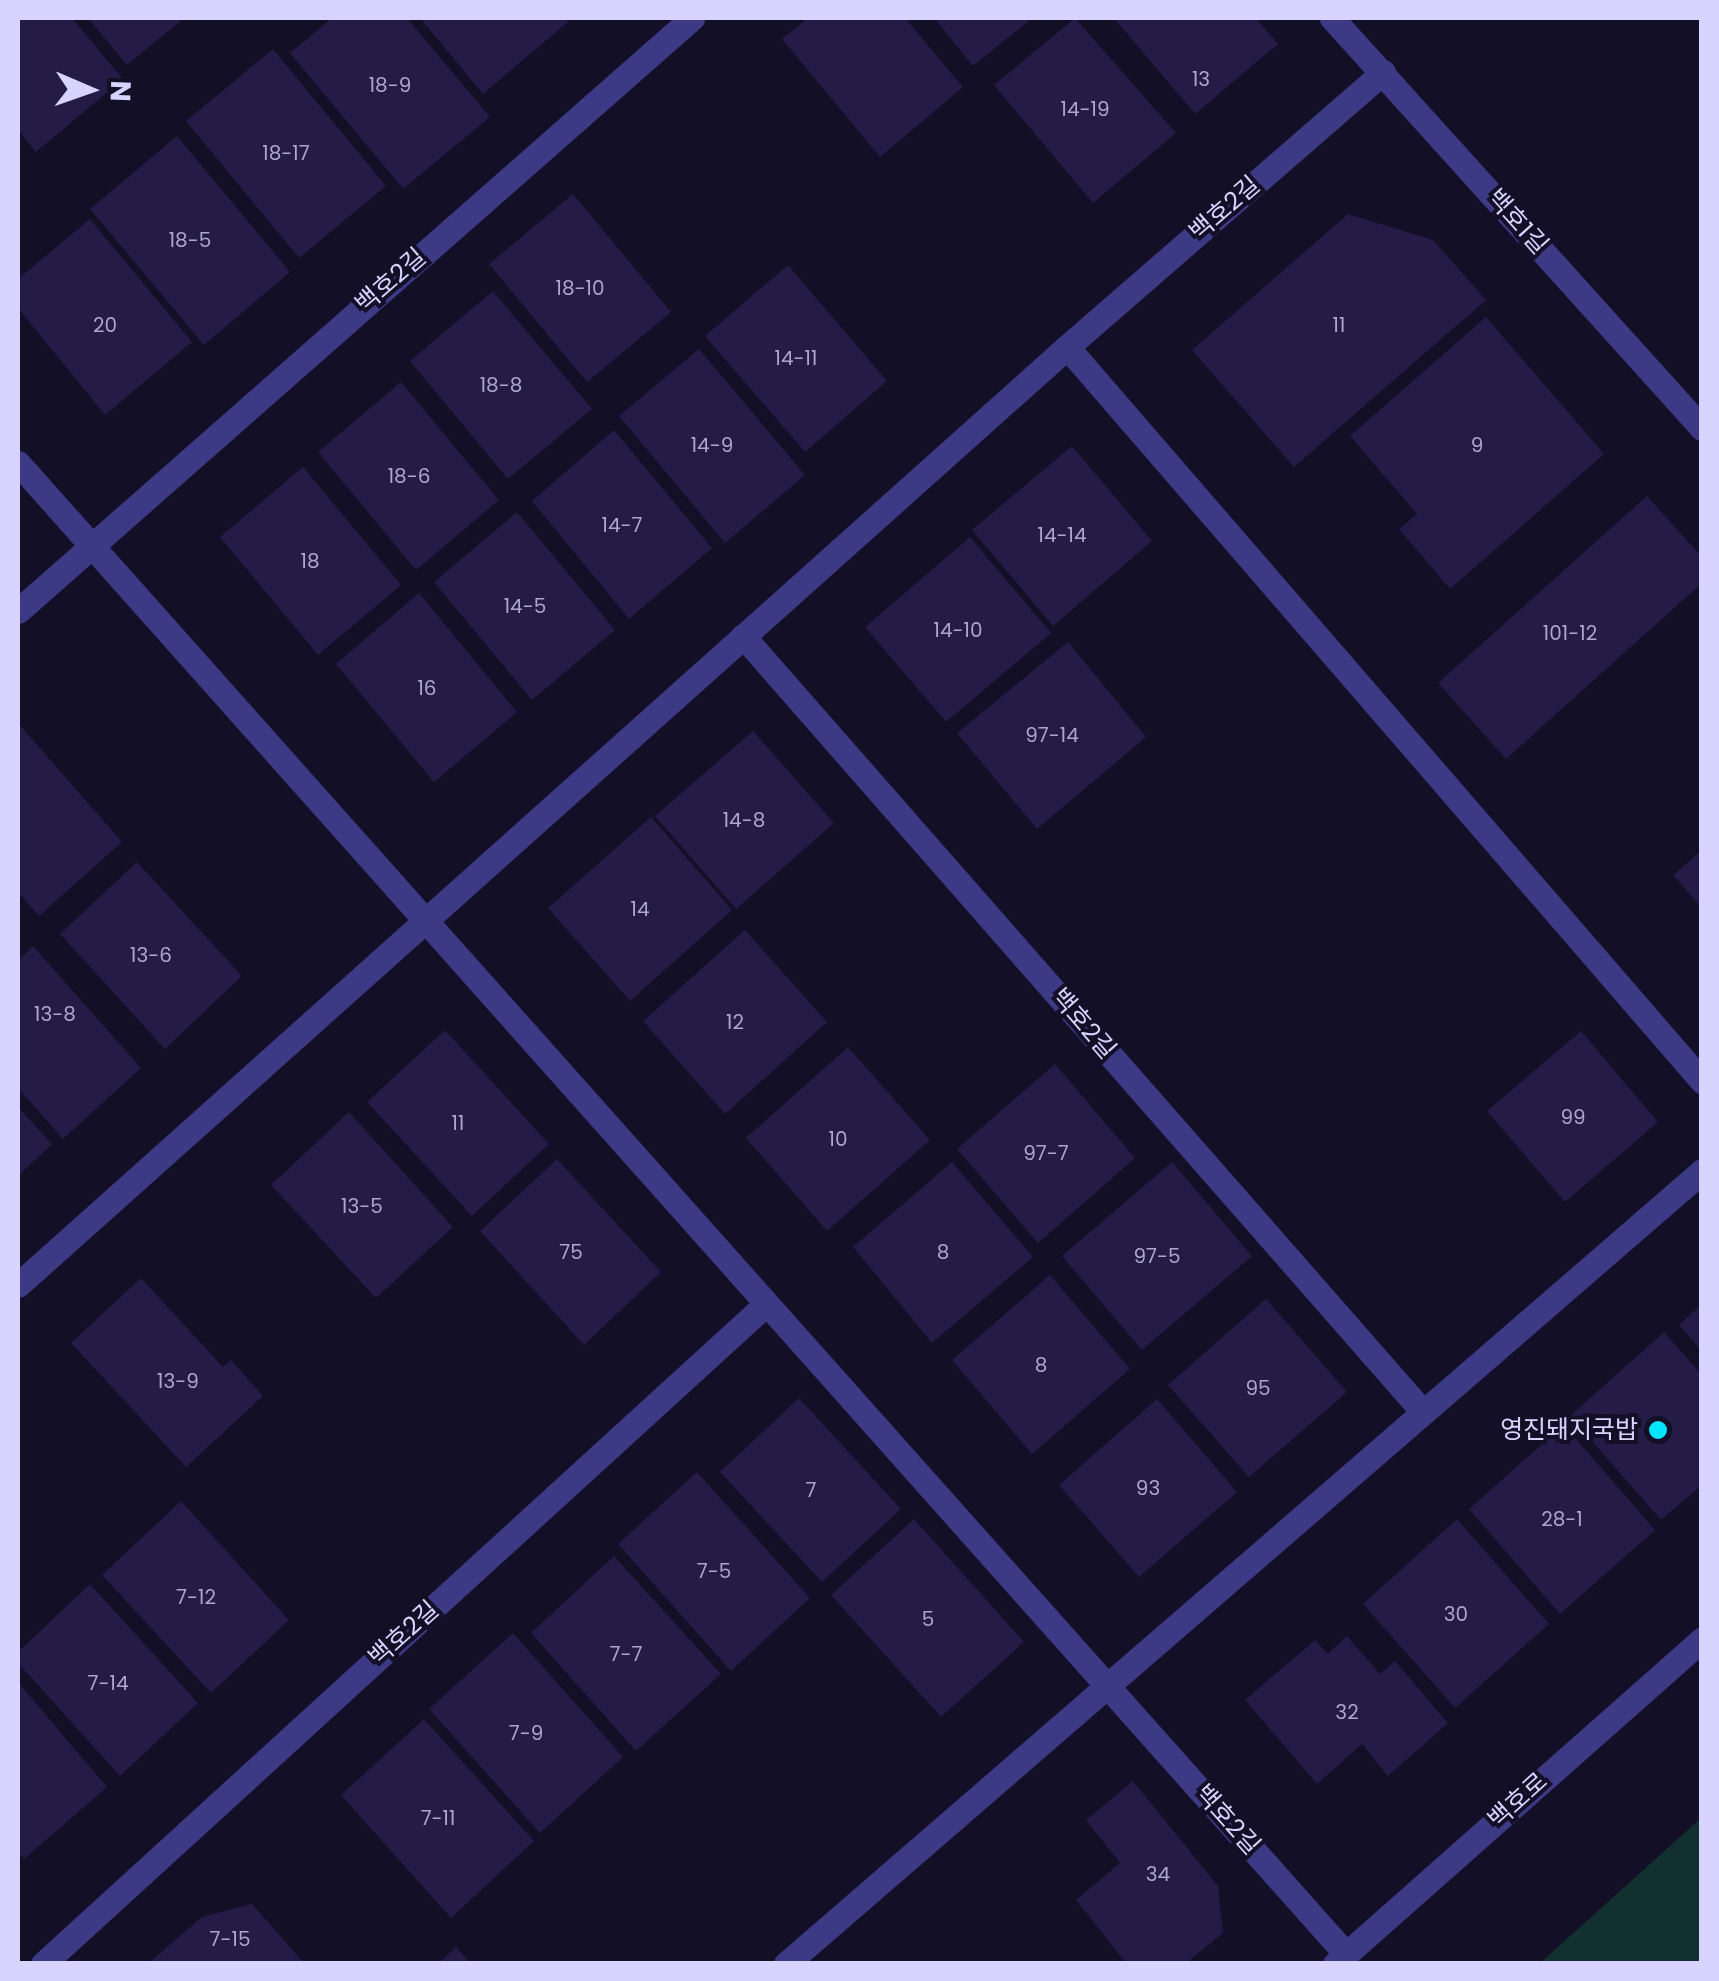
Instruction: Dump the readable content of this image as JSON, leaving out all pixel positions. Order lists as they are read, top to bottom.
{
  "streets": {
    "street": ["백호2길", "백호1길", "백호로"]
  },
  "crossings": [
    ["백호2길", "백호1길"],
    ["백호2길", "백호로"]
  ],
  "places": ["영진돼지국밥"],
  "house_numbers": [
    "13",
    "18-9",
    "14-19",
    "18-17",
    "18-5",
    "18-10",
    "20",
    "11",
    "14-11",
    "18-8",
    "14-9",
    "9",
    "18-6",
    "14-7",
    "14-14",
    "18",
    "14-5",
    "14-10",
    "101-12",
    "16",
    "97-14",
    "14-8",
    "14",
    "13-6",
    "13-8",
    "12",
    "99",
    "11",
    "10",
    "97-7",
    "13-5",
    "75",
    "8",
    "97-5",
    "8",
    "13-9",
    "95",
    "93",
    "7",
    "28-1",
    "7-5",
    "7-12",
    "30",
    "5",
    "7-7",
    "7-14",
    "32",
    "7-9",
    "7-11",
    "34",
    "7-15"
  ],
  "north": "right"
}
